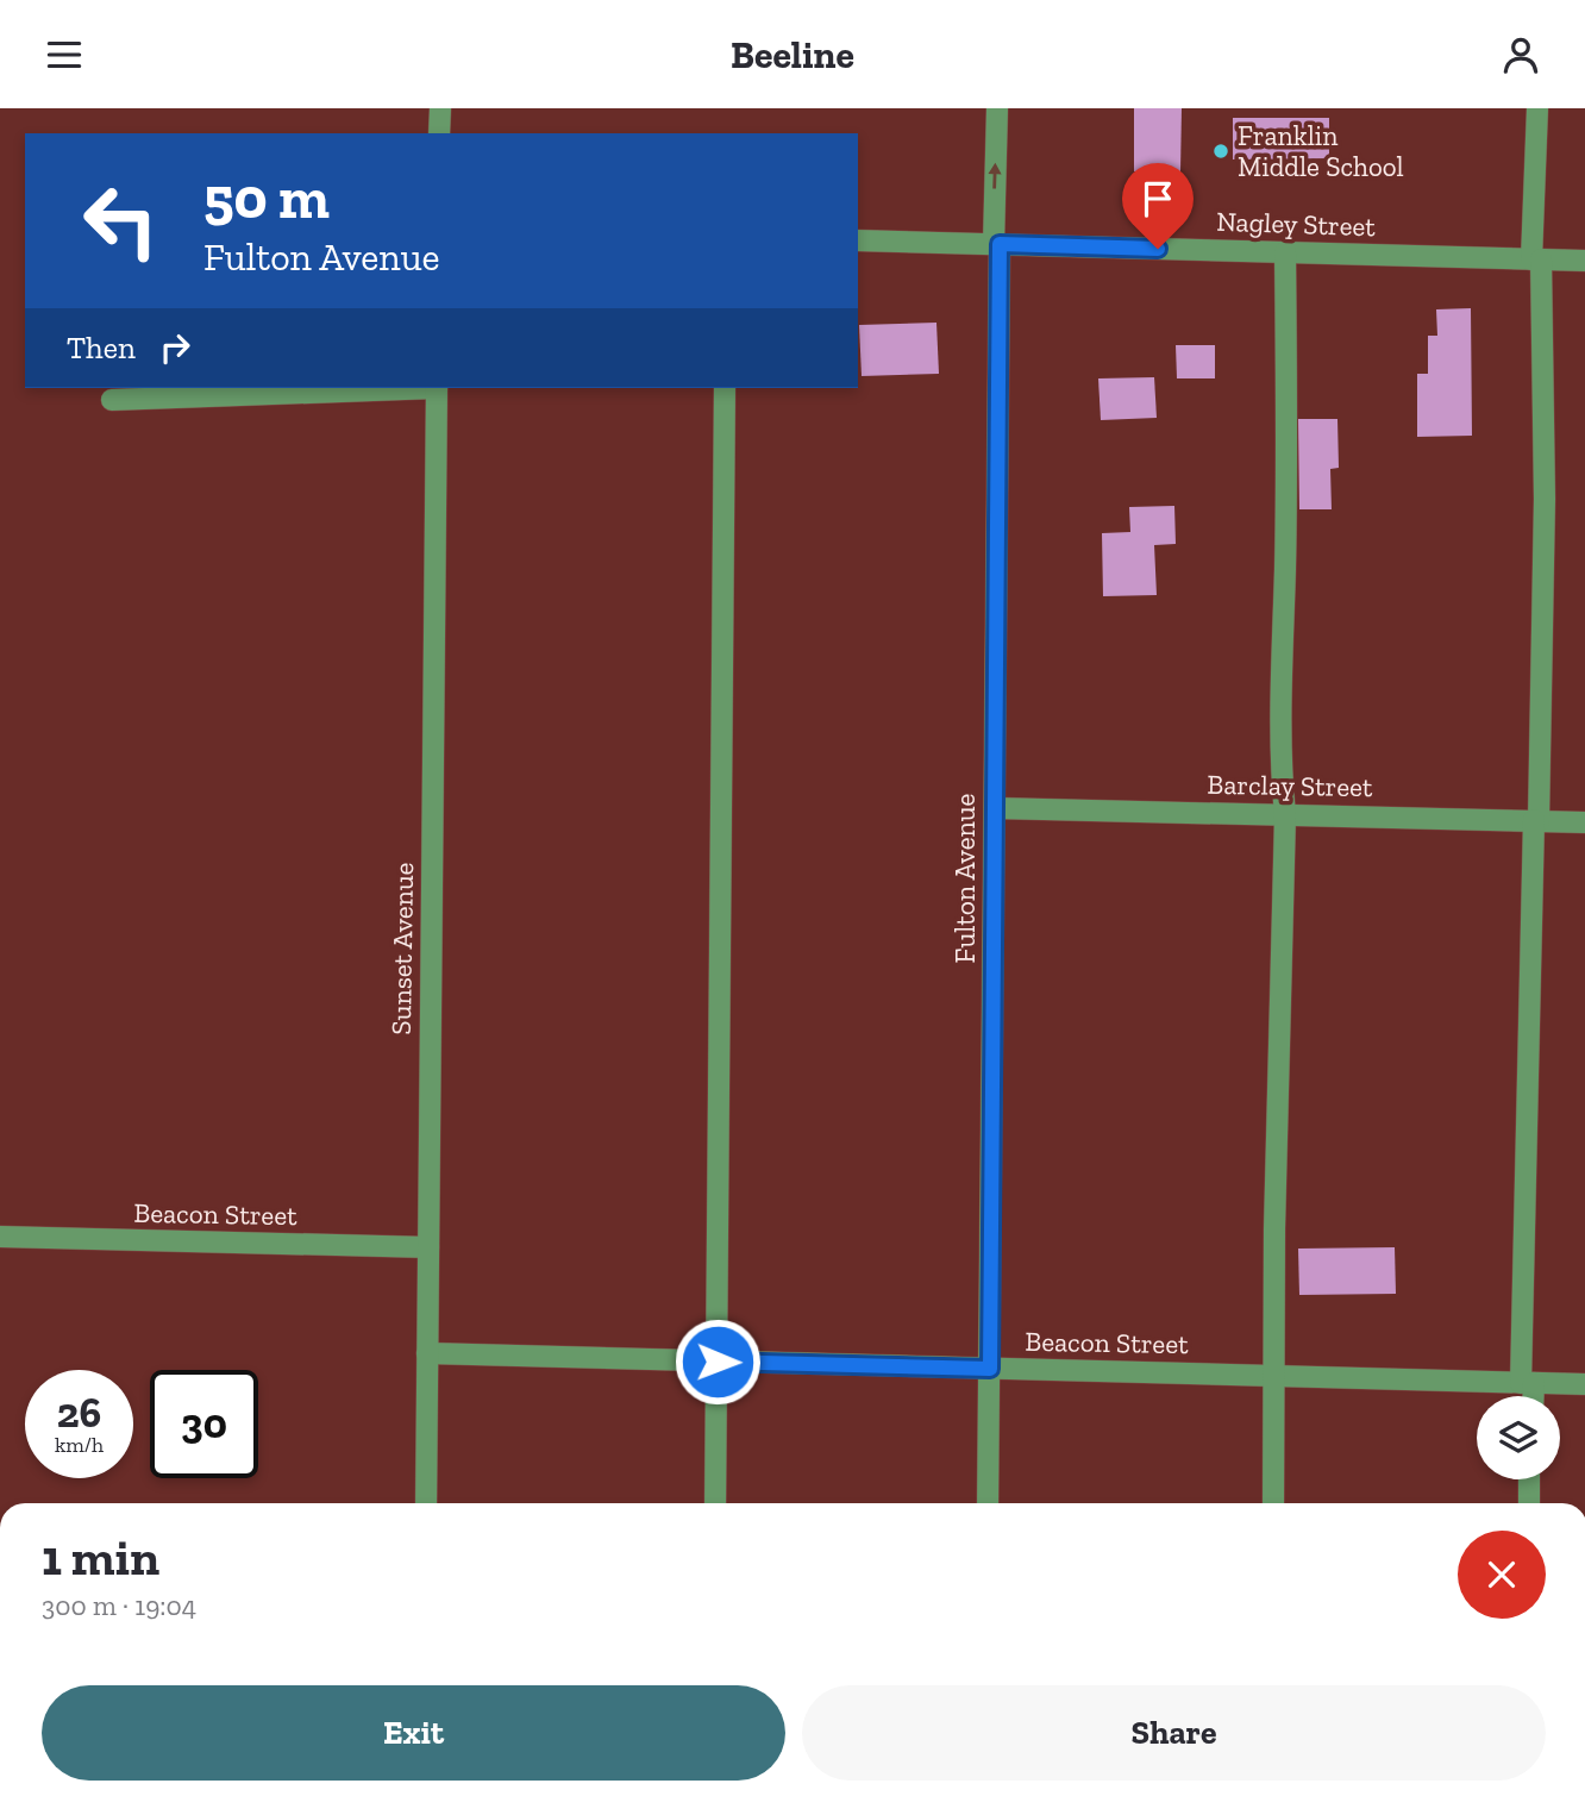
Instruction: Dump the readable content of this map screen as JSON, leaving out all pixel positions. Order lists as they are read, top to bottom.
{
  "streets": {
    "street": [
      "Nagley Street",
      "Barclay Street",
      "Fulton Avenue",
      "Sunset Avenue",
      "Beacon Street"
    ]
  },
  "crossings": [
    ["Nagley Street", "Fulton Avenue"],
    ["Barclay Street", "Fulton Avenue"],
    ["Fulton Avenue", "Beacon Street"],
    ["Sunset Avenue", "Beacon Street"]
  ],
  "places": ["Franklin Middle School"],
  "page": {
    "header": "Beeline",
    "turn": ["50 m", "Fulton Avenue"],
    "then": "Then",
    "speed": "26 km/h",
    "limit": "30",
    "heading": ["1 min", "300 m · 19:04"],
    "buttons": ["Exit", "Share"]
  }
}
